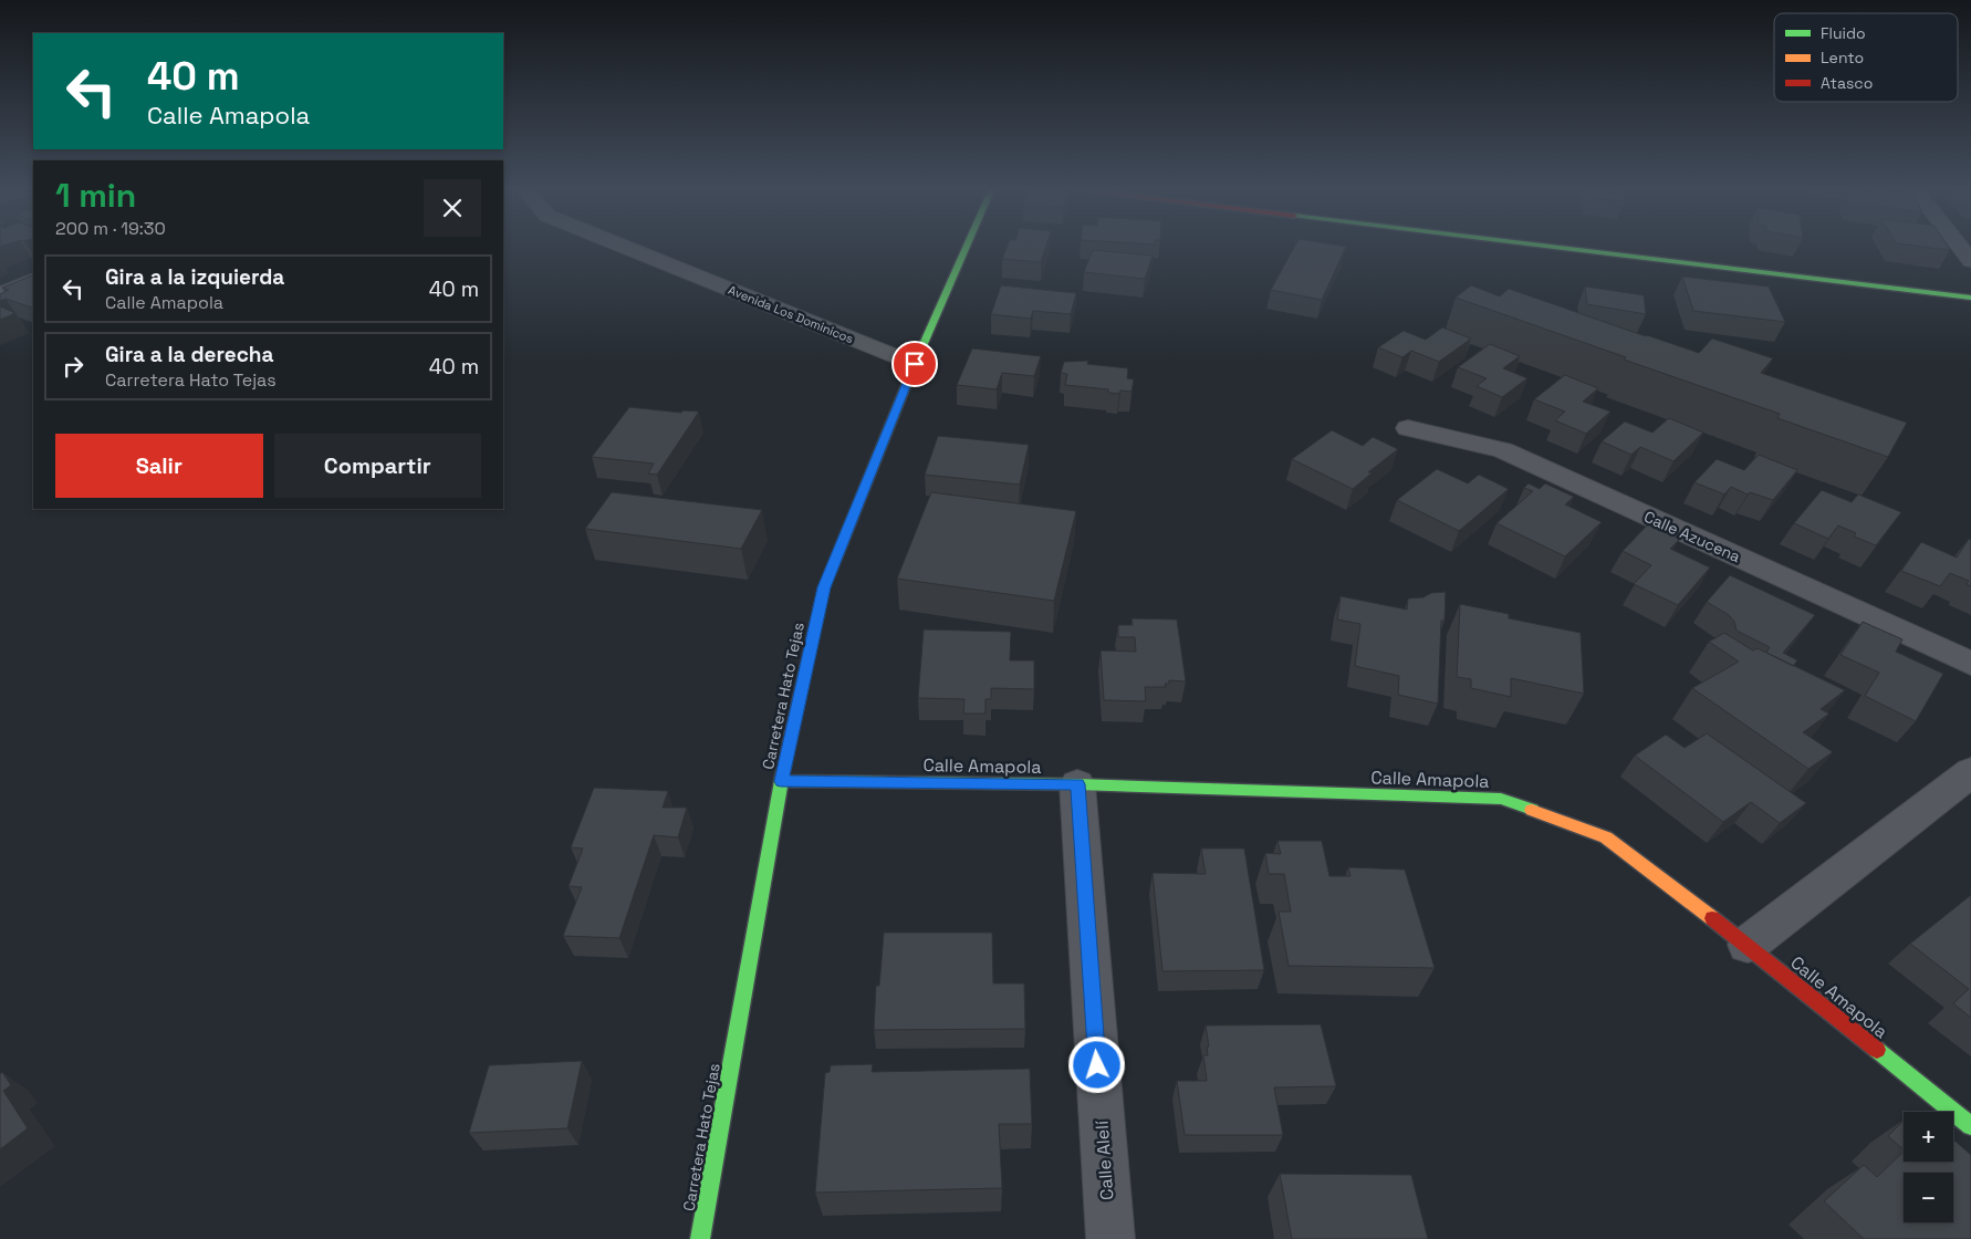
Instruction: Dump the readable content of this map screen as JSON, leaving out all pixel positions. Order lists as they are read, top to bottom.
{
  "streets": {
    "street": [
      "Avenida Los Dominicos",
      "Calle Azucena",
      "Carretera Hato Tejas",
      "Calle Amapola",
      "Calle Alelí"
    ]
  },
  "crossings": [
    ["Avenida Los Dominicos", "Carretera Hato Tejas"],
    ["Carretera Hato Tejas", "Calle Amapola"],
    ["Calle Amapola", "Calle Alelí"]
  ],
  "legend": ["Fluido", "Lento", "Atasco"],
  "page": {
    "turn": ["40 m", "Calle Amapola"],
    "heading": ["1 min", "200 m · 19:30"],
    "list": [
      {
        "name": "Gira a la izquierda",
        "note": "Calle Amapola",
        "value": "40 m"
      },
      {
        "name": "Gira a la derecha",
        "note": "Carretera Hato Tejas",
        "value": "40 m"
      }
    ],
    "buttons": ["Salir", "Compartir"],
    "map_buttons": ["+", "−"]
  }
}
